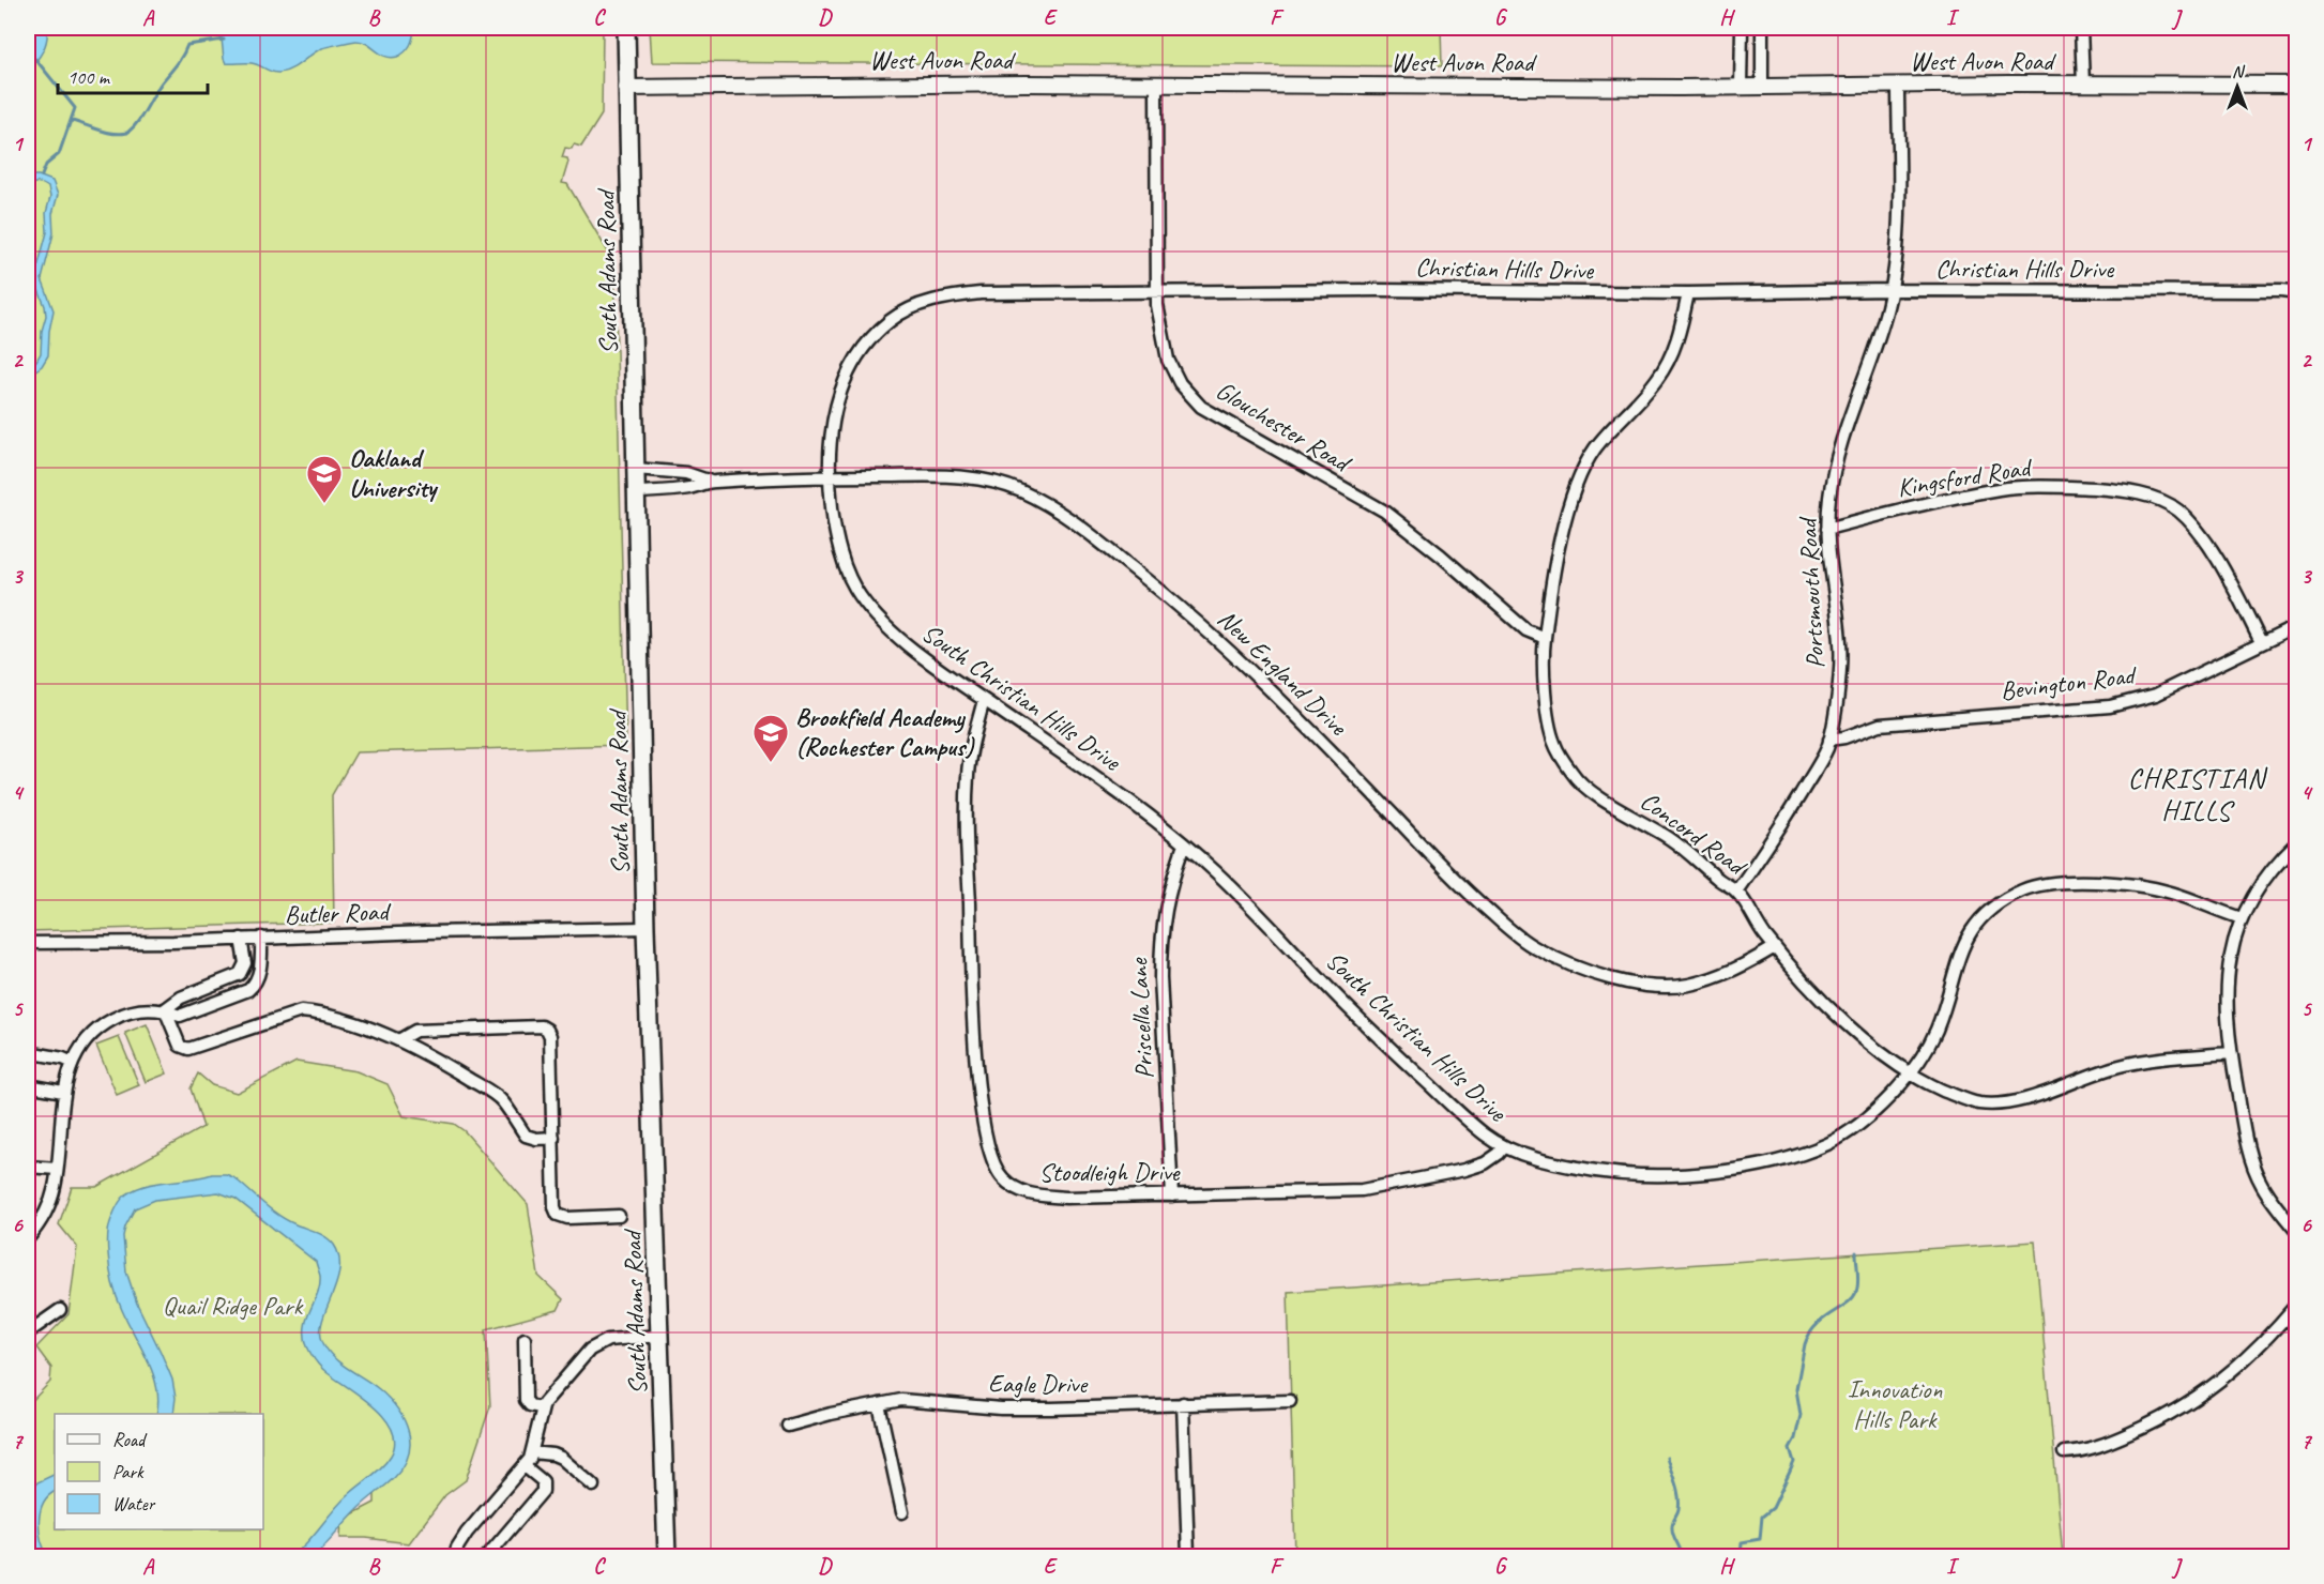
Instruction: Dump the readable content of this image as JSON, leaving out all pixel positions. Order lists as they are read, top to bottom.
{
  "streets": {
    "main road": ["South Adams Road"],
    "street": [
      "West Avon Road",
      "Christian Hills Drive",
      "Glouchester Road",
      "Kingsford Road",
      "Portsmouth Road",
      "New England Drive",
      "Bevington Road",
      "South Christian Hills Drive",
      "Concord Road",
      "Butler Road",
      "Priscella Lane",
      "Stoodleigh Drive",
      "Eagle Drive"
    ]
  },
  "crossings": [
    ["West Avon Road", "South Adams Road"],
    ["West Avon Road", "Glouchester Road"],
    ["West Avon Road", "Portsmouth Road"],
    ["Christian Hills Drive", "Glouchester Road"],
    ["Christian Hills Drive", "Portsmouth Road"],
    ["Christian Hills Drive", "New England Drive"],
    ["Christian Hills Drive", "South Christian Hills Drive"],
    ["Christian Hills Drive", "Concord Road"],
    ["South Adams Road", "New England Drive"],
    ["South Adams Road", "Butler Road"],
    ["Glouchester Road", "Concord Road"],
    ["Kingsford Road", "Portsmouth Road"],
    ["Kingsford Road", "Bevington Road"],
    ["Portsmouth Road", "Bevington Road"],
    ["Portsmouth Road", "Concord Road"],
    ["New England Drive", "South Christian Hills Drive"],
    ["New England Drive", "Concord Road"],
    ["South Christian Hills Drive", "Concord Road"],
    ["South Christian Hills Drive", "Priscella Lane"],
    ["South Christian Hills Drive", "Stoodleigh Drive"],
    ["Priscella Lane", "Stoodleigh Drive"]
  ],
  "districts": ["CHRISTIAN HILLS"],
  "parks": ["Quail Ridge Park", "Innovation Hills Park"],
  "places": {
    "school or university": ["Oakland University", "Brookfield Academy (Rochester Campus)"]
  },
  "legend": ["Road", "Park", "Water"],
  "scale_bar": "100 m",
  "north": "top",
  "grid": {
    "columns": [
      "A",
      "B",
      "C",
      "D",
      "E",
      "F",
      "G",
      "H",
      "I",
      "J"
    ],
    "rows": [
      "1",
      "2",
      "3",
      "4",
      "5",
      "6",
      "7"
    ]
  }
}
